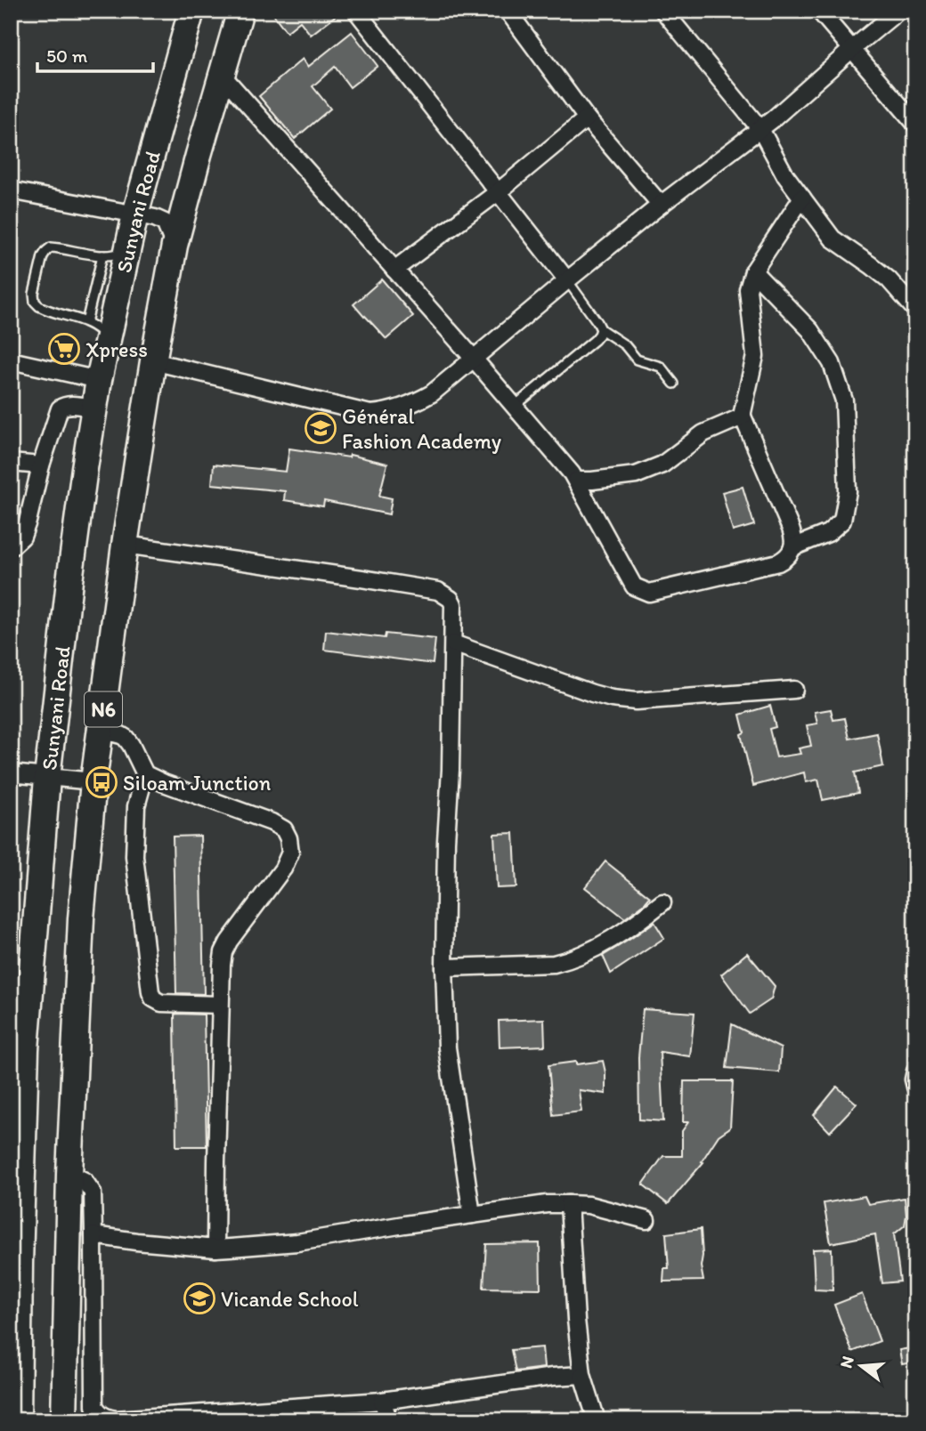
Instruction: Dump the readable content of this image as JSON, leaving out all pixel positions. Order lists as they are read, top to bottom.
{
  "streets": {
    "main road": ["Sunyani Road", "N6"]
  },
  "places": {
    "supermarket": ["Xpress"],
    "school or university": ["Général Fashion Academy", "Vicande School"],
    "bus stop": ["Siloam Junction"]
  },
  "scale_bar": "50 m",
  "north": "left"
}
